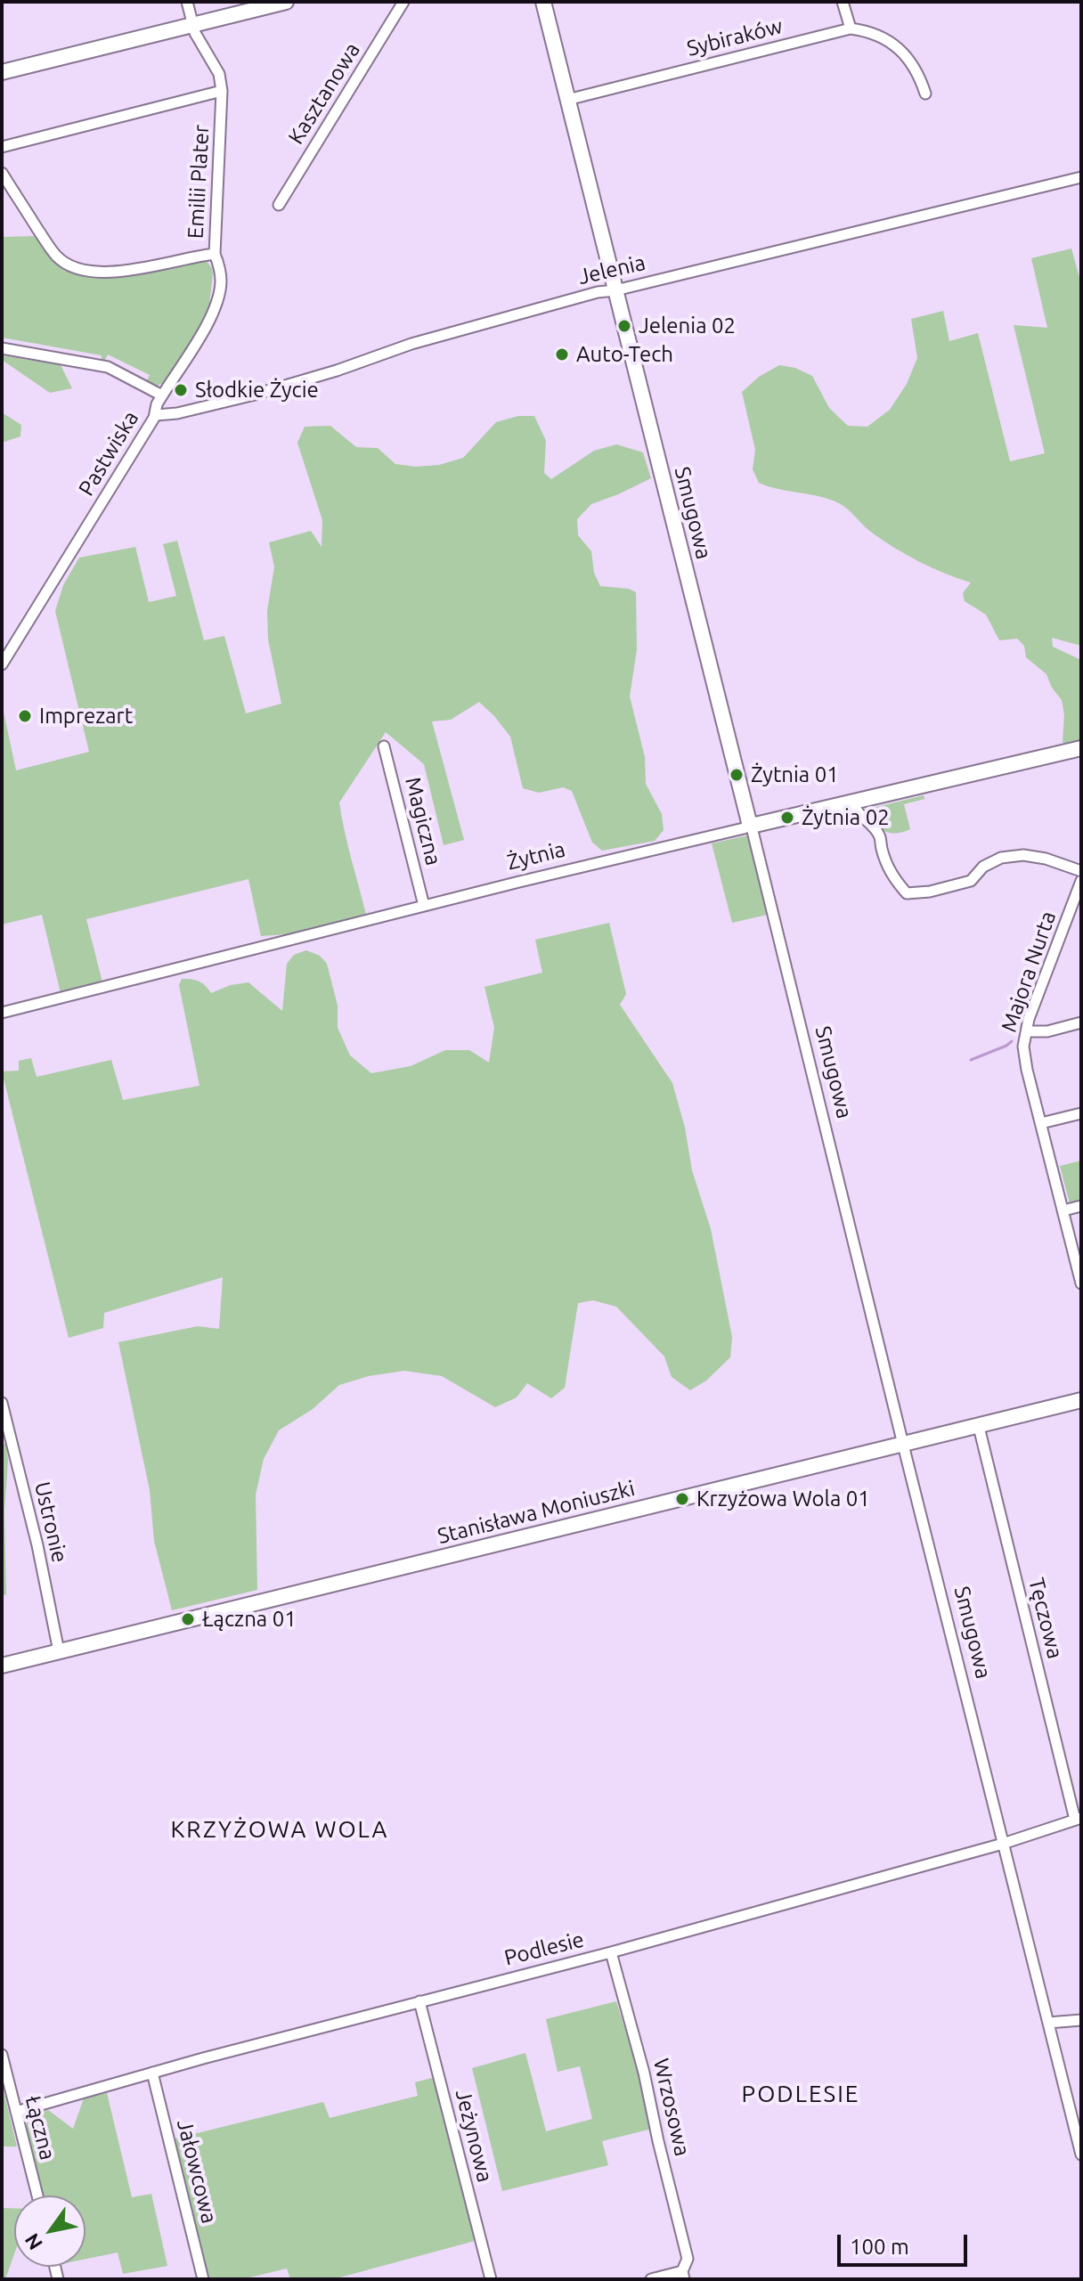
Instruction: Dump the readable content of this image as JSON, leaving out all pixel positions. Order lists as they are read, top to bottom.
{
  "streets": {
    "street": [
      "Sybiraków",
      "Kasztanowa",
      "Emilii Plater",
      "Jelenia",
      "Pastwiska",
      "Smugowa",
      "Magiczna",
      "Żytnia",
      "Majora Nurta",
      "Stanisława Moniuszki",
      "Ustronie",
      "Tęczowa",
      "Podlesie",
      "Wrzosowa",
      "Łączna",
      "Jeżynowa",
      "Jałowcowa"
    ]
  },
  "crossings": [
    ["Sybiraków", "Smugowa"],
    ["Emilii Plater", "Pastwiska"],
    ["Jelenia", "Pastwiska"],
    ["Jelenia", "Smugowa"],
    ["Smugowa", "Żytnia"],
    ["Smugowa", "Stanisława Moniuszki"],
    ["Smugowa", "Podlesie"],
    ["Magiczna", "Żytnia"],
    ["Stanisława Moniuszki", "Ustronie"],
    ["Stanisława Moniuszki", "Tęczowa"],
    ["Tęczowa", "Podlesie"],
    ["Podlesie", "Wrzosowa"],
    ["Podlesie", "Łączna"],
    ["Podlesie", "Jeżynowa"],
    ["Podlesie", "Jałowcowa"]
  ],
  "districts": ["KRZYŻOWA WOLA", "PODLESIE"],
  "places": [
    "Jelenia 02",
    "Auto-Tech",
    "Słodkie Życie",
    "Imprezart",
    "Żytnia 01",
    "Żytnia 02",
    "Krzyżowa Wola 01",
    "Łączna 01"
  ],
  "scale_bar": "100 m",
  "north": "bottom left"
}
